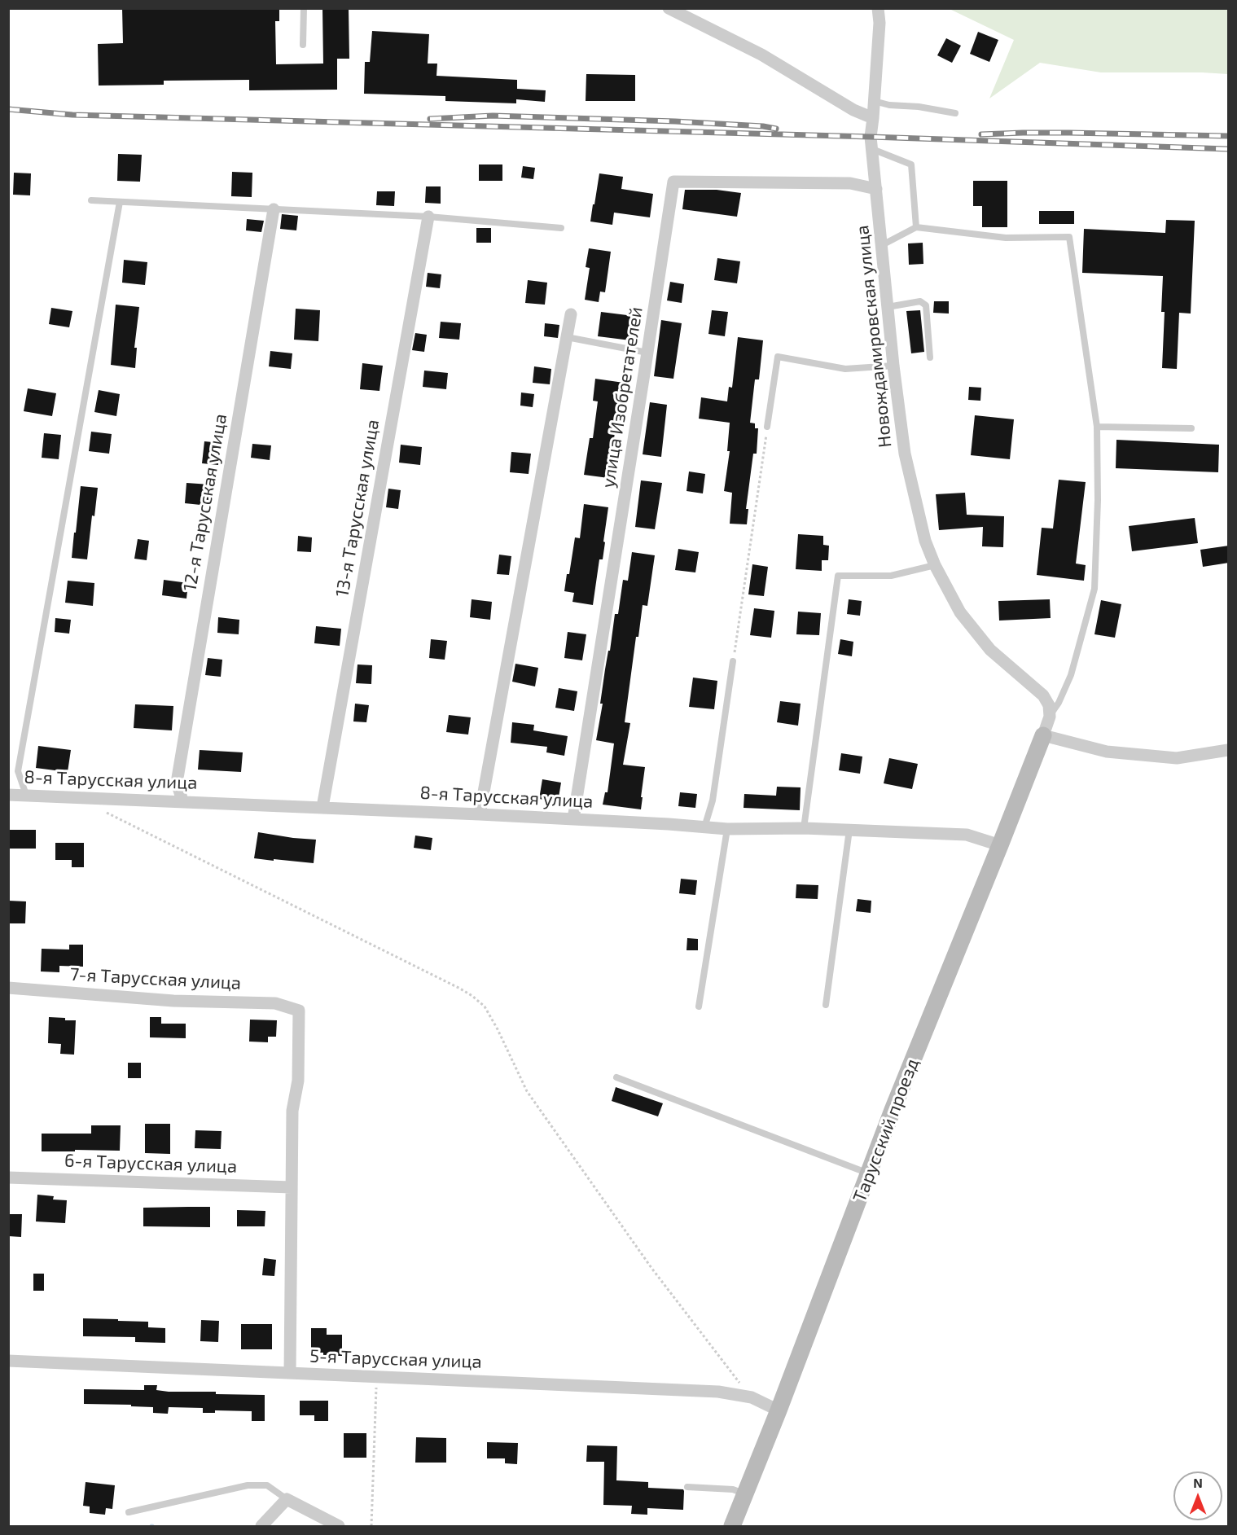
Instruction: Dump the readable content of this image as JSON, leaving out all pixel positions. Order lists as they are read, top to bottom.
{
  "streets": {
    "street": [
      "Новождамировская улица",
      "улица Изобретателей",
      "12-я Тарусская улица",
      "13-я Тарусская улица",
      "8-я Тарусская улица",
      "7-я Тарусская улица",
      "Тарусский проезд",
      "6-я Тарусская улица",
      "5-я Тарусская улица"
    ]
  },
  "crossings": [
    ["Новождамировская улица", "улица Изобретателей"],
    ["улица Изобретателей", "8-я Тарусская улица"],
    ["12-я Тарусская улица", "8-я Тарусская улица"],
    ["13-я Тарусская улица", "8-я Тарусская улица"],
    ["8-я Тарусская улица", "Тарусский проезд"],
    ["7-я Тарусская улица", "6-я Тарусская улица"],
    ["Тарусский проезд", "5-я Тарусская улица"]
  ],
  "north": "top"
}
